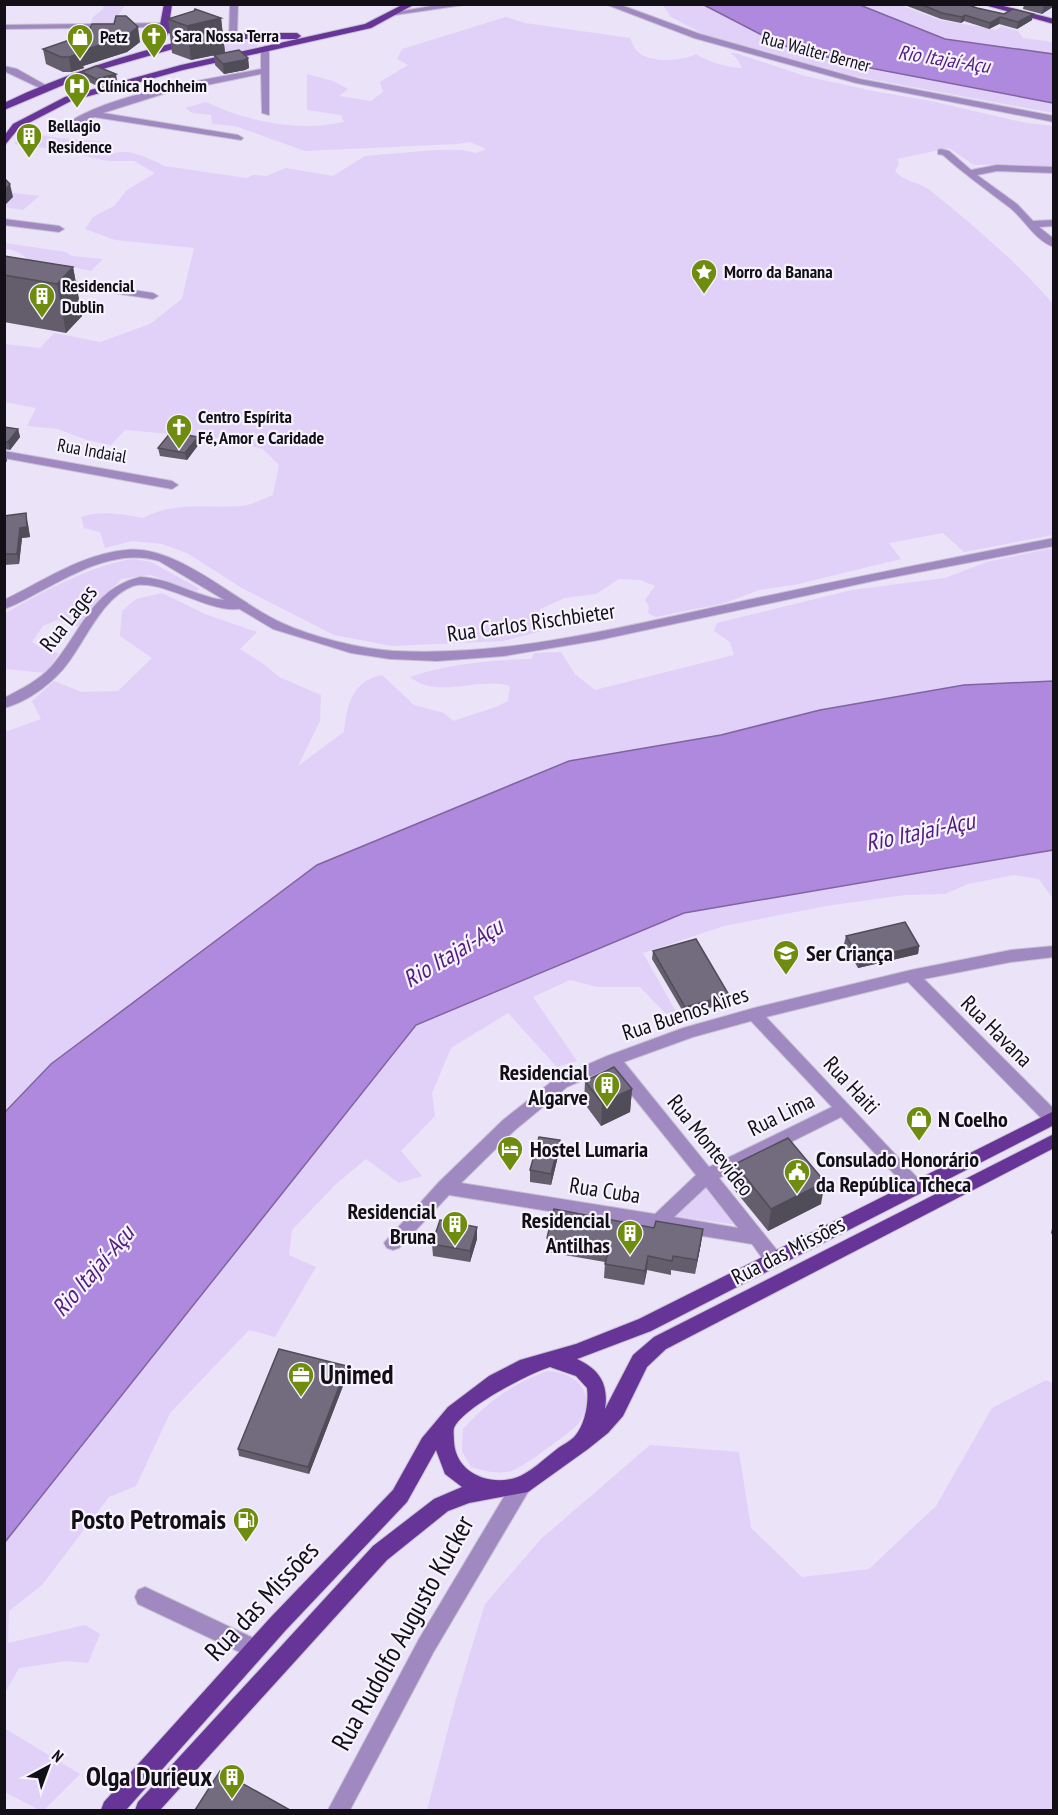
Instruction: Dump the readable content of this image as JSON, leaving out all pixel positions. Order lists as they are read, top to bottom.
{
  "streets": {
    "main road": ["Rua das Missões"],
    "street": [
      "Rua Walter Berner",
      "Rua Indaial",
      "Rua Lages",
      "Rua Carlos Rischbieter",
      "Rua Buenos Aires",
      "Rua Havana",
      "Rua Haiti",
      "Rua Lima",
      "Rua Montevideo",
      "Rua Cuba",
      "Rua Rudolfo Augusto Kucker"
    ]
  },
  "crossings": [
    ["Rua Lages", "Rua Carlos Rischbieter"],
    ["Rua Buenos Aires", "Rua Havana"],
    ["Rua Buenos Aires", "Rua Haiti"],
    ["Rua Buenos Aires", "Rua Montevideo"],
    ["Rua Buenos Aires", "Rua Cuba"],
    ["Rua Havana", "Rua das Missões"],
    ["Rua Haiti", "Rua Lima"],
    ["Rua Haiti", "Rua das Missões"],
    ["Rua Lima", "Rua Montevideo"],
    ["Rua Lima", "Rua Cuba"],
    ["Rua Montevideo", "Rua Cuba"],
    ["Rua Montevideo", "Rua das Missões"],
    ["Rua das Missões", "Rua Rudolfo Augusto Kucker"]
  ],
  "water": ["Rio Itajaí-Açu"],
  "places": {
    "church": ["Sara Nossa Terra", "Centro Espírita Fé, Amor e Caridade"],
    "shop": ["Petz", "N Coelho"],
    "hospital": ["Clínica Hochheim"],
    "building": [
      "Bellagio Residence",
      "Residencial Dublin",
      "Residencial Algarve",
      "Residencial Bruna",
      "Residencial Antilhas",
      "Olga Durieux"
    ],
    "place": ["Morro da Banana"],
    "school or university": ["Ser Criança"],
    "hotel": ["Hostel Lumaria"],
    "public building": ["Consulado Honorário da República Tcheca"],
    "office": ["Unimed"],
    "fuel station": ["Posto Petromais"]
  },
  "north": "top right"
}
